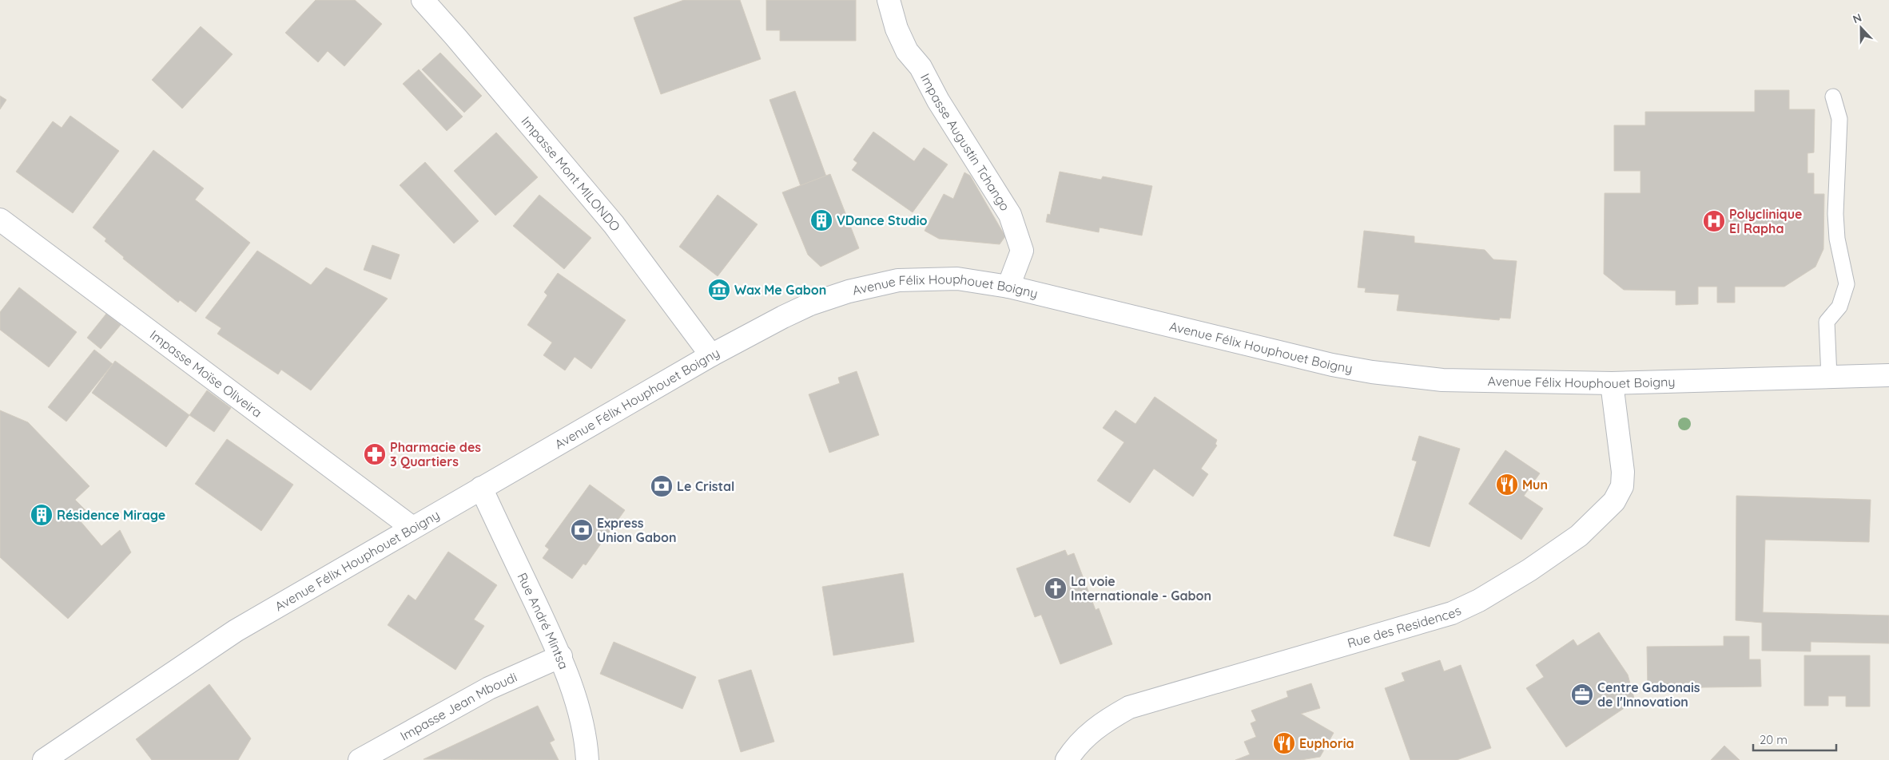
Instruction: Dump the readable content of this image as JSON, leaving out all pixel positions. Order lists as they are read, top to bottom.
{
  "streets": {
    "street": [
      "Impasse Augustin Tchango",
      "Impasse Mont MILONDO",
      "Avenue Félix Houphouet Boigny",
      "Impasse Moïse Oliveira",
      "Rue André Mintsa",
      "Rue des Residences",
      "Impasse Jean Mboudi"
    ]
  },
  "crossings": [
    ["Impasse Augustin Tchango", "Avenue Félix Houphouet Boigny"],
    ["Impasse Mont MILONDO", "Avenue Félix Houphouet Boigny"],
    ["Avenue Félix Houphouet Boigny", "Impasse Moïse Oliveira"],
    ["Avenue Félix Houphouet Boigny", "Rue André Mintsa"],
    ["Avenue Félix Houphouet Boigny", "Rue des Residences"],
    ["Rue André Mintsa", "Impasse Jean Mboudi"]
  ],
  "places": {
    "building": ["VDance Studio", "Résidence Mirage"],
    "hospital": ["Polyclinique El Rapha"],
    "museum": ["Wax Me Gabon"],
    "pharmacy": ["Pharmacie des 3 Quartiers"],
    "restaurant": ["Mun", "Euphoria"],
    "bank": ["Le Cristal", "Express Union Gabon"],
    "church": ["La voie Internationale - Gabon"],
    "office": ["Centre Gabonais de l'Innovation"]
  },
  "scale_bar": "20 m",
  "north": "top"
}
